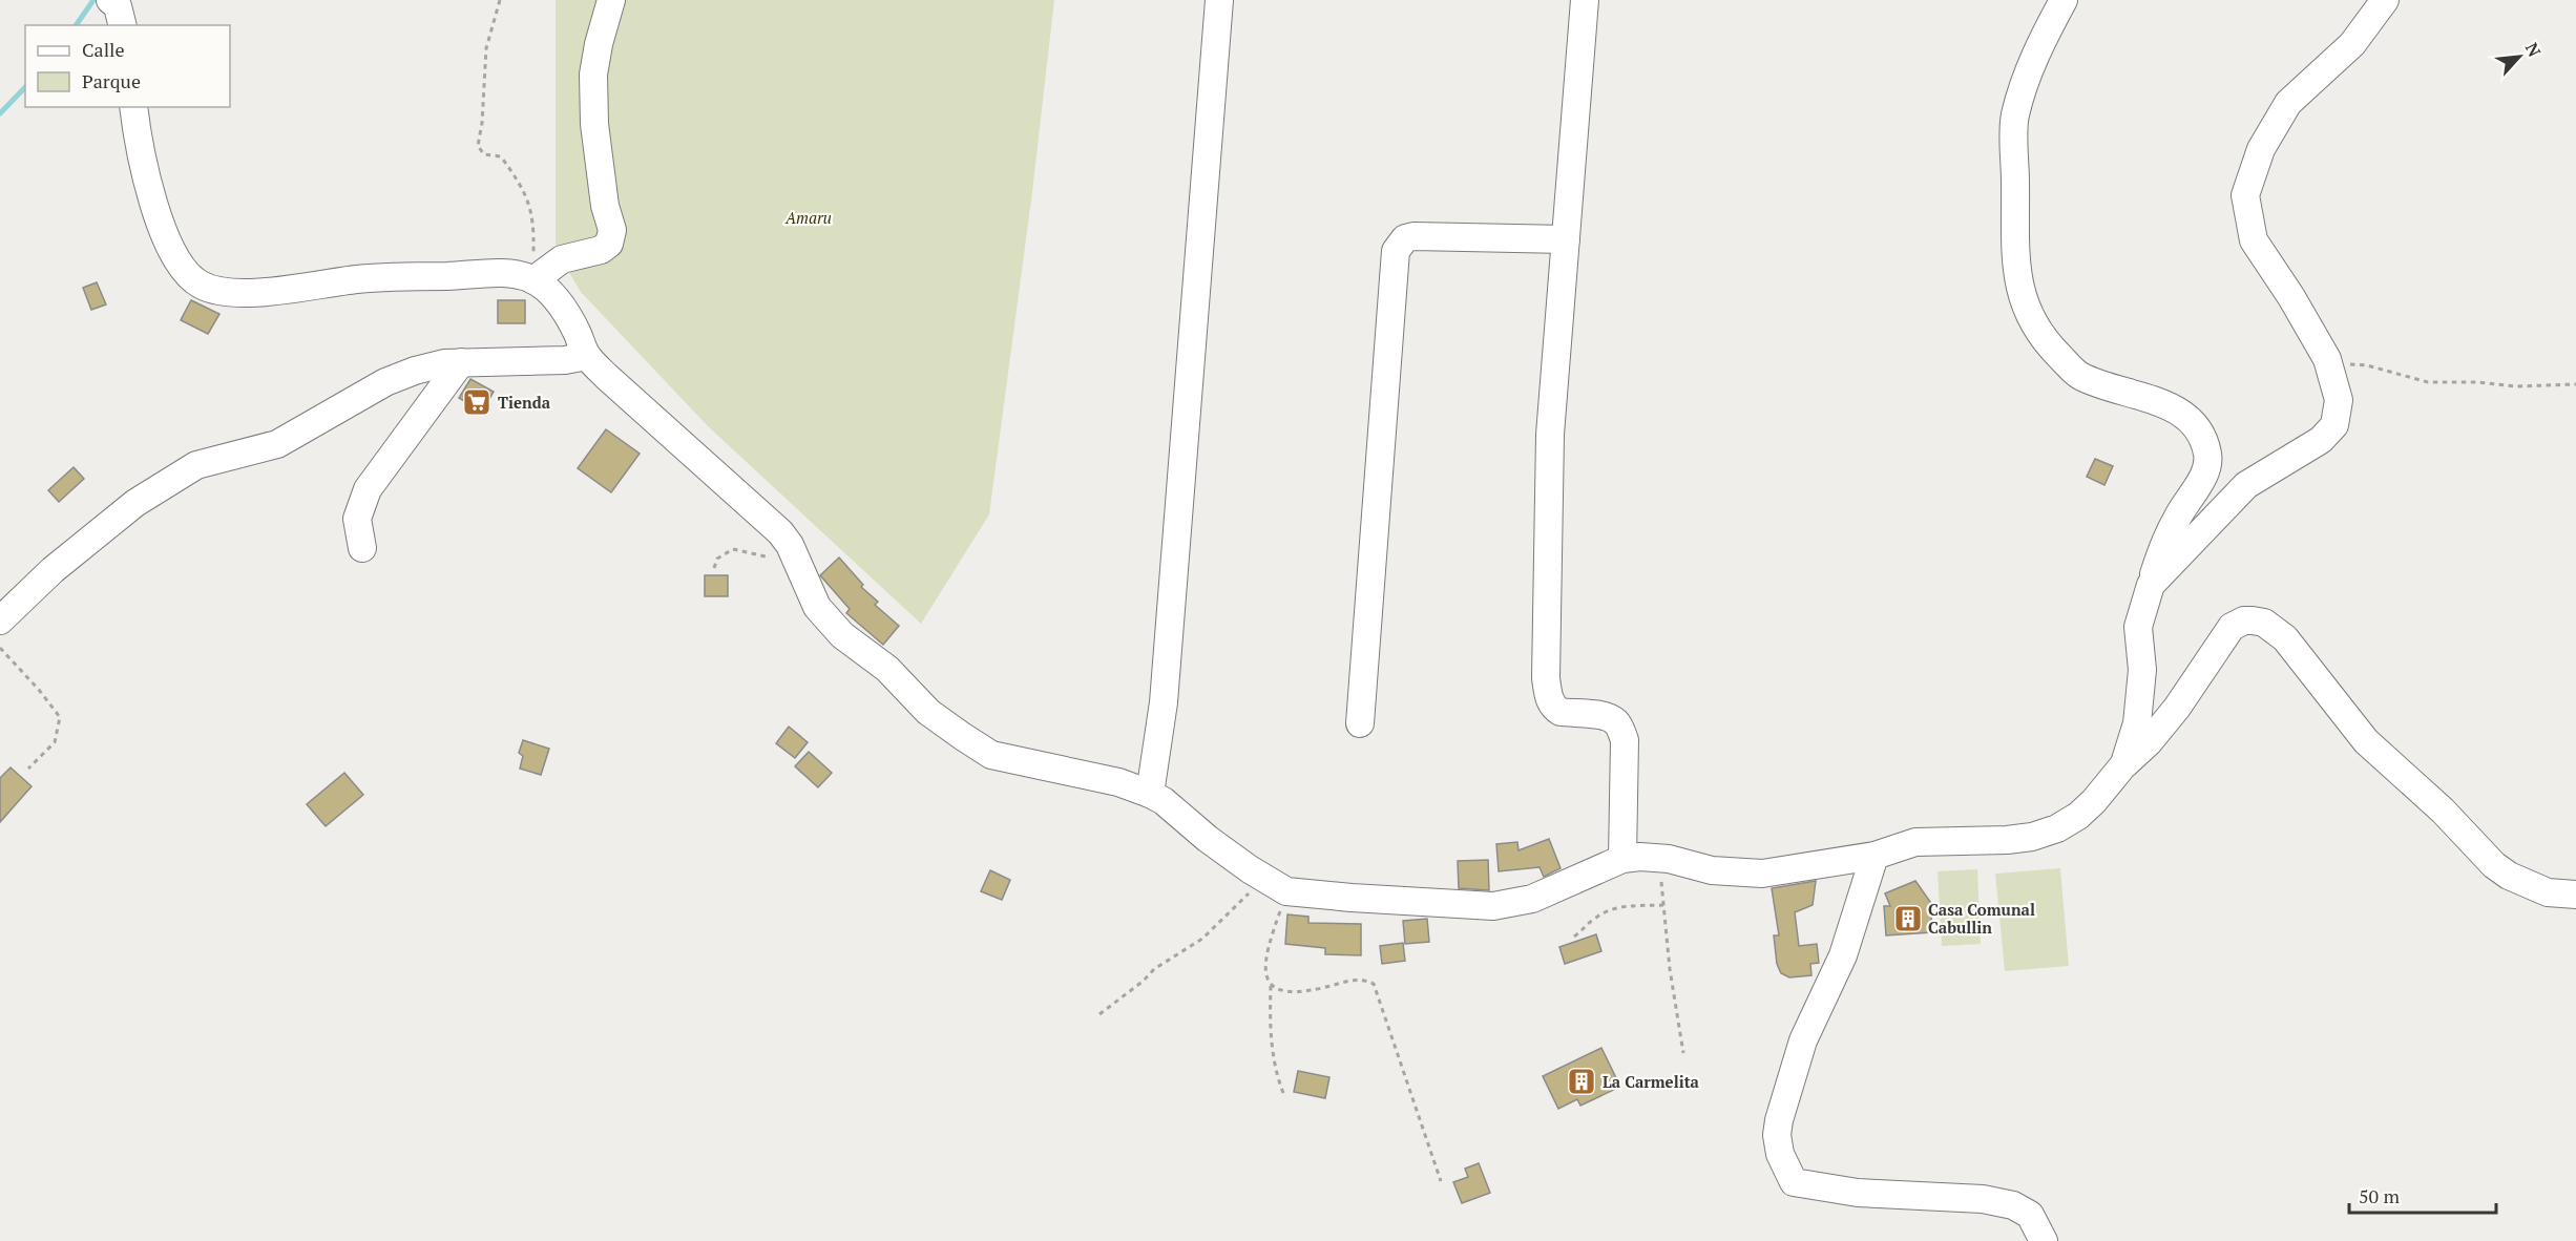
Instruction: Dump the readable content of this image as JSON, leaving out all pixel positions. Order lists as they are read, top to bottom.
{
  "parks": ["Amaru"],
  "places": {
    "supermarket": ["Tienda"],
    "building": ["Casa Comunal Cabullin", "La Carmelita"]
  },
  "legend": ["Calle", "Parque"],
  "scale_bar": "50 m",
  "north": "top right"
}
